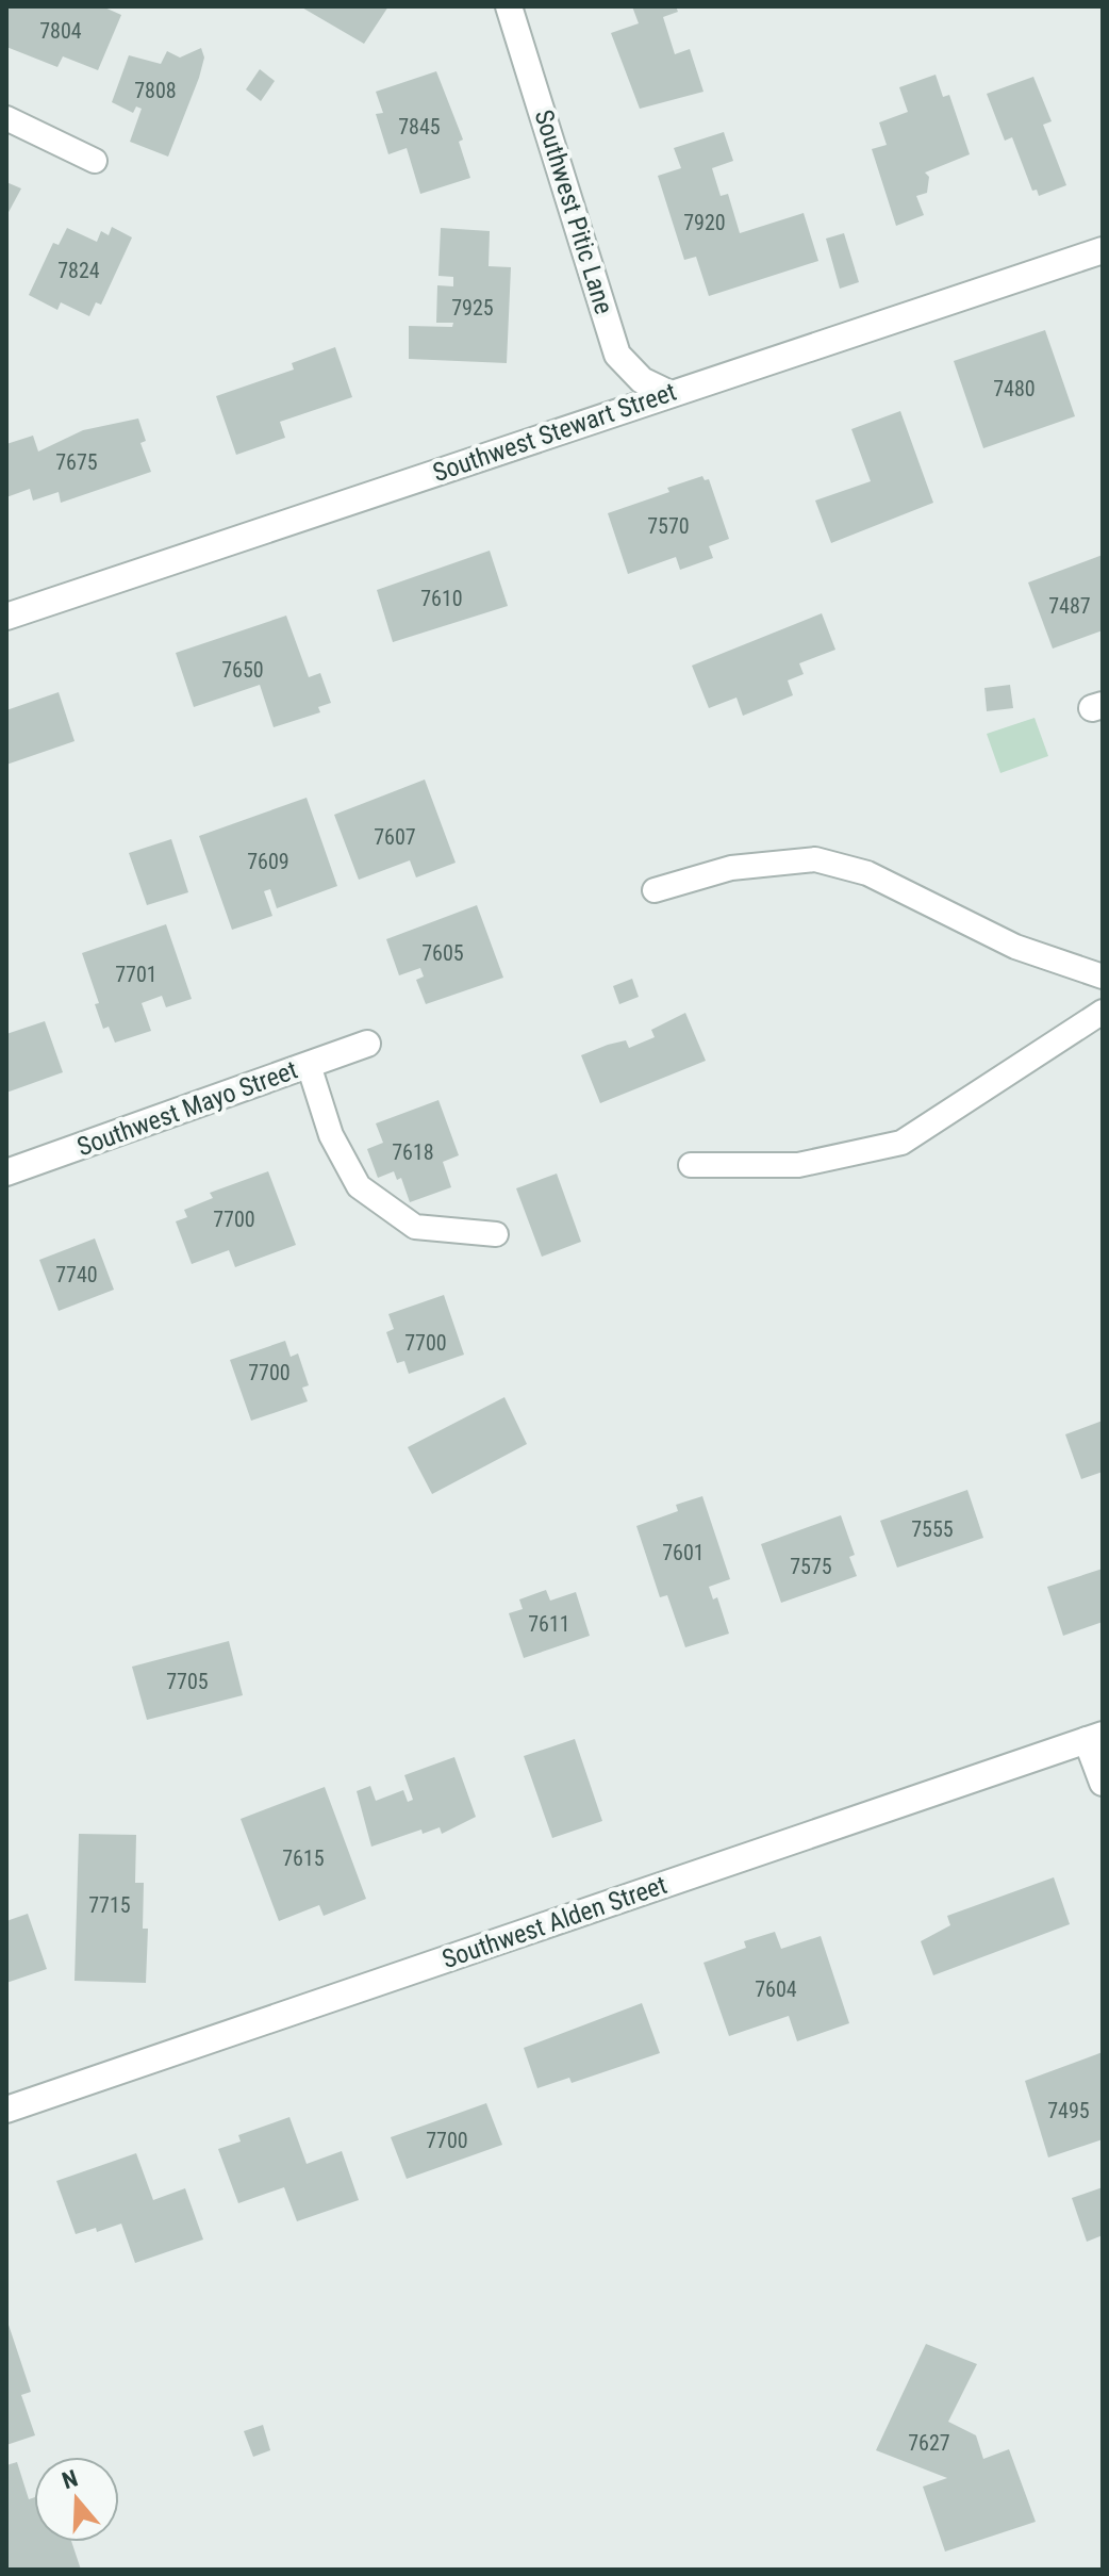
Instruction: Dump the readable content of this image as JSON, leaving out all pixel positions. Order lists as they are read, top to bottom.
{
  "streets": {
    "street": [
      "Southwest Pitic Lane",
      "Southwest Stewart Street",
      "Southwest Mayo Street",
      "Southwest Alden Street"
    ]
  },
  "crossings": [
    ["Southwest Pitic Lane", "Southwest Stewart Street"]
  ],
  "house_numbers": [
    "7804",
    "7808",
    "7845",
    "7920",
    "7824",
    "7925",
    "7480",
    "7675",
    "7570",
    "7610",
    "7487",
    "7650",
    "7607",
    "7609",
    "7605",
    "7701",
    "7618",
    "7700",
    "7740",
    "7700",
    "7700",
    "7555",
    "7601",
    "7575",
    "7611",
    "7705",
    "7615",
    "7715",
    "7604",
    "7495",
    "7700",
    "7627"
  ],
  "north": "top"
}
